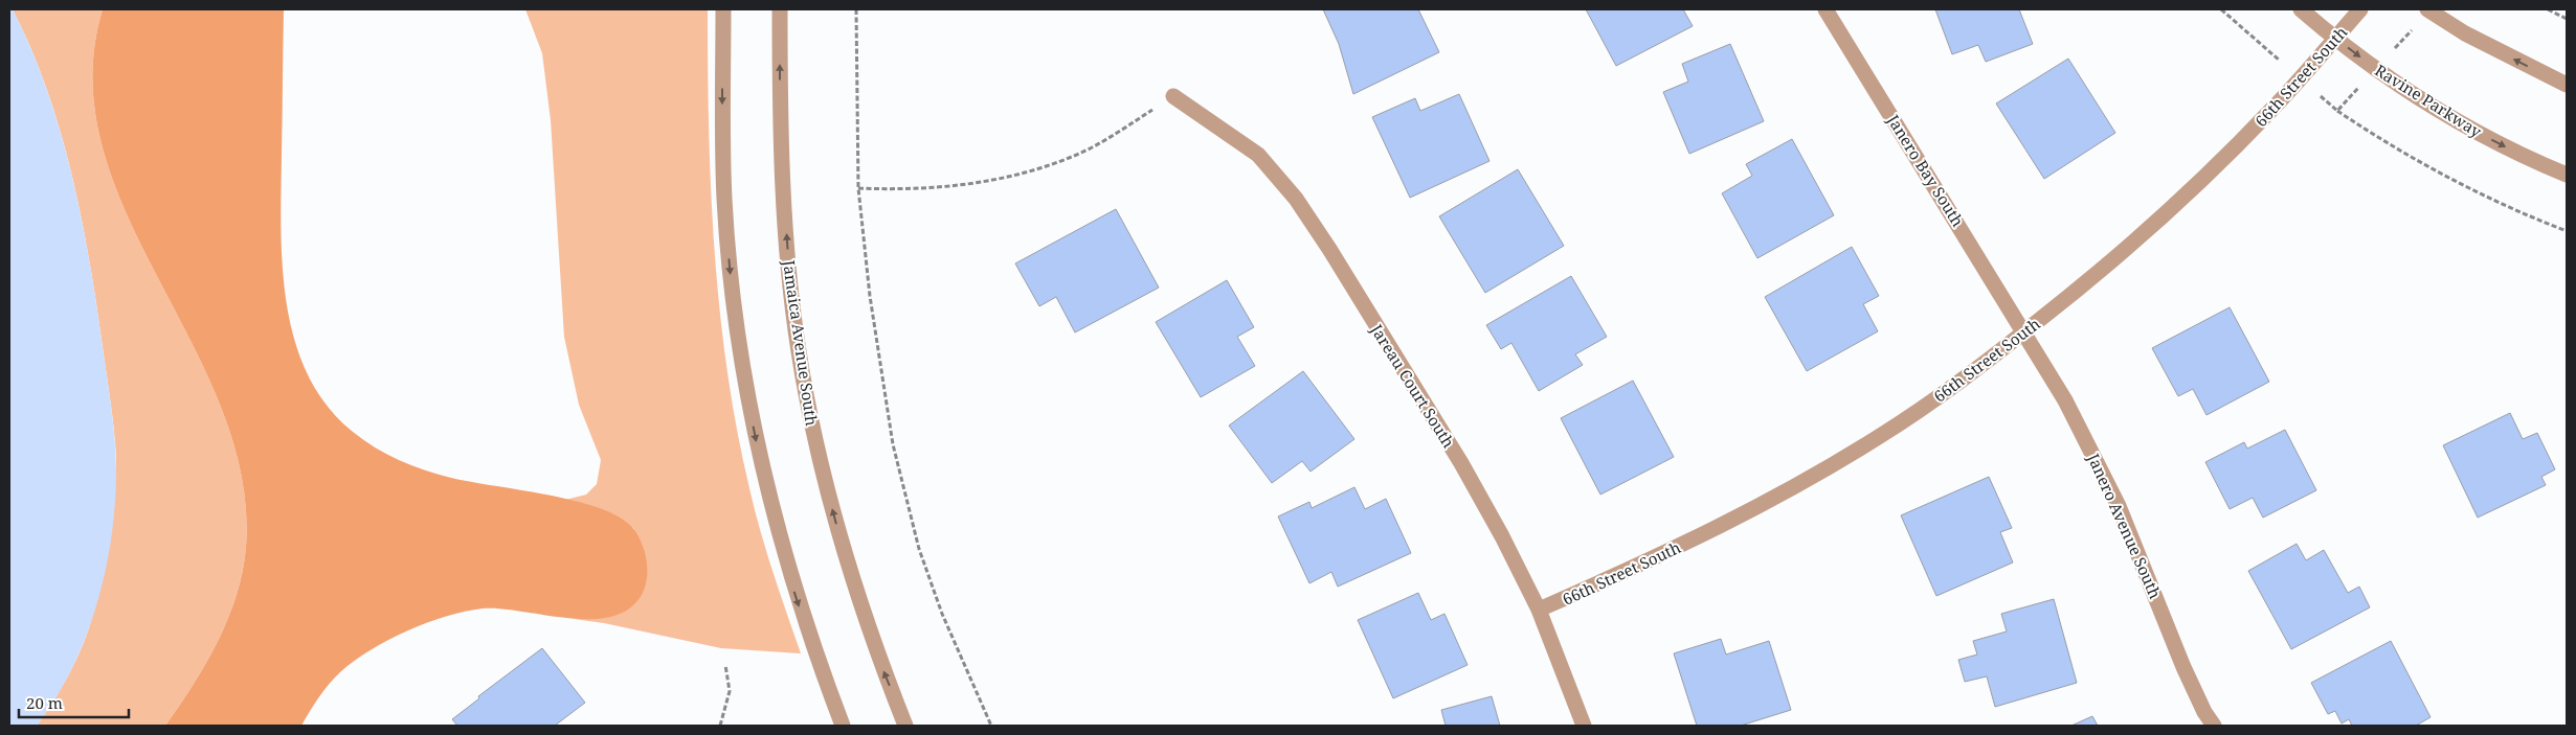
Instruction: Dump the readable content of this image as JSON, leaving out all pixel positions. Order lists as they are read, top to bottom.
{
  "streets": {
    "street": [
      "66th Street South",
      "Ravine Parkway",
      "Janero Bay South",
      "Jamaica Avenue South",
      "Jareau Court South",
      "Janero Avenue South"
    ]
  },
  "crossings": [
    ["66th Street South", "Ravine Parkway"],
    ["66th Street South", "Janero Bay South"],
    ["66th Street South", "Jareau Court South"],
    ["66th Street South", "Janero Avenue South"],
    ["Janero Bay South", "Janero Avenue South"]
  ],
  "scale_bar": "20 m"
}
